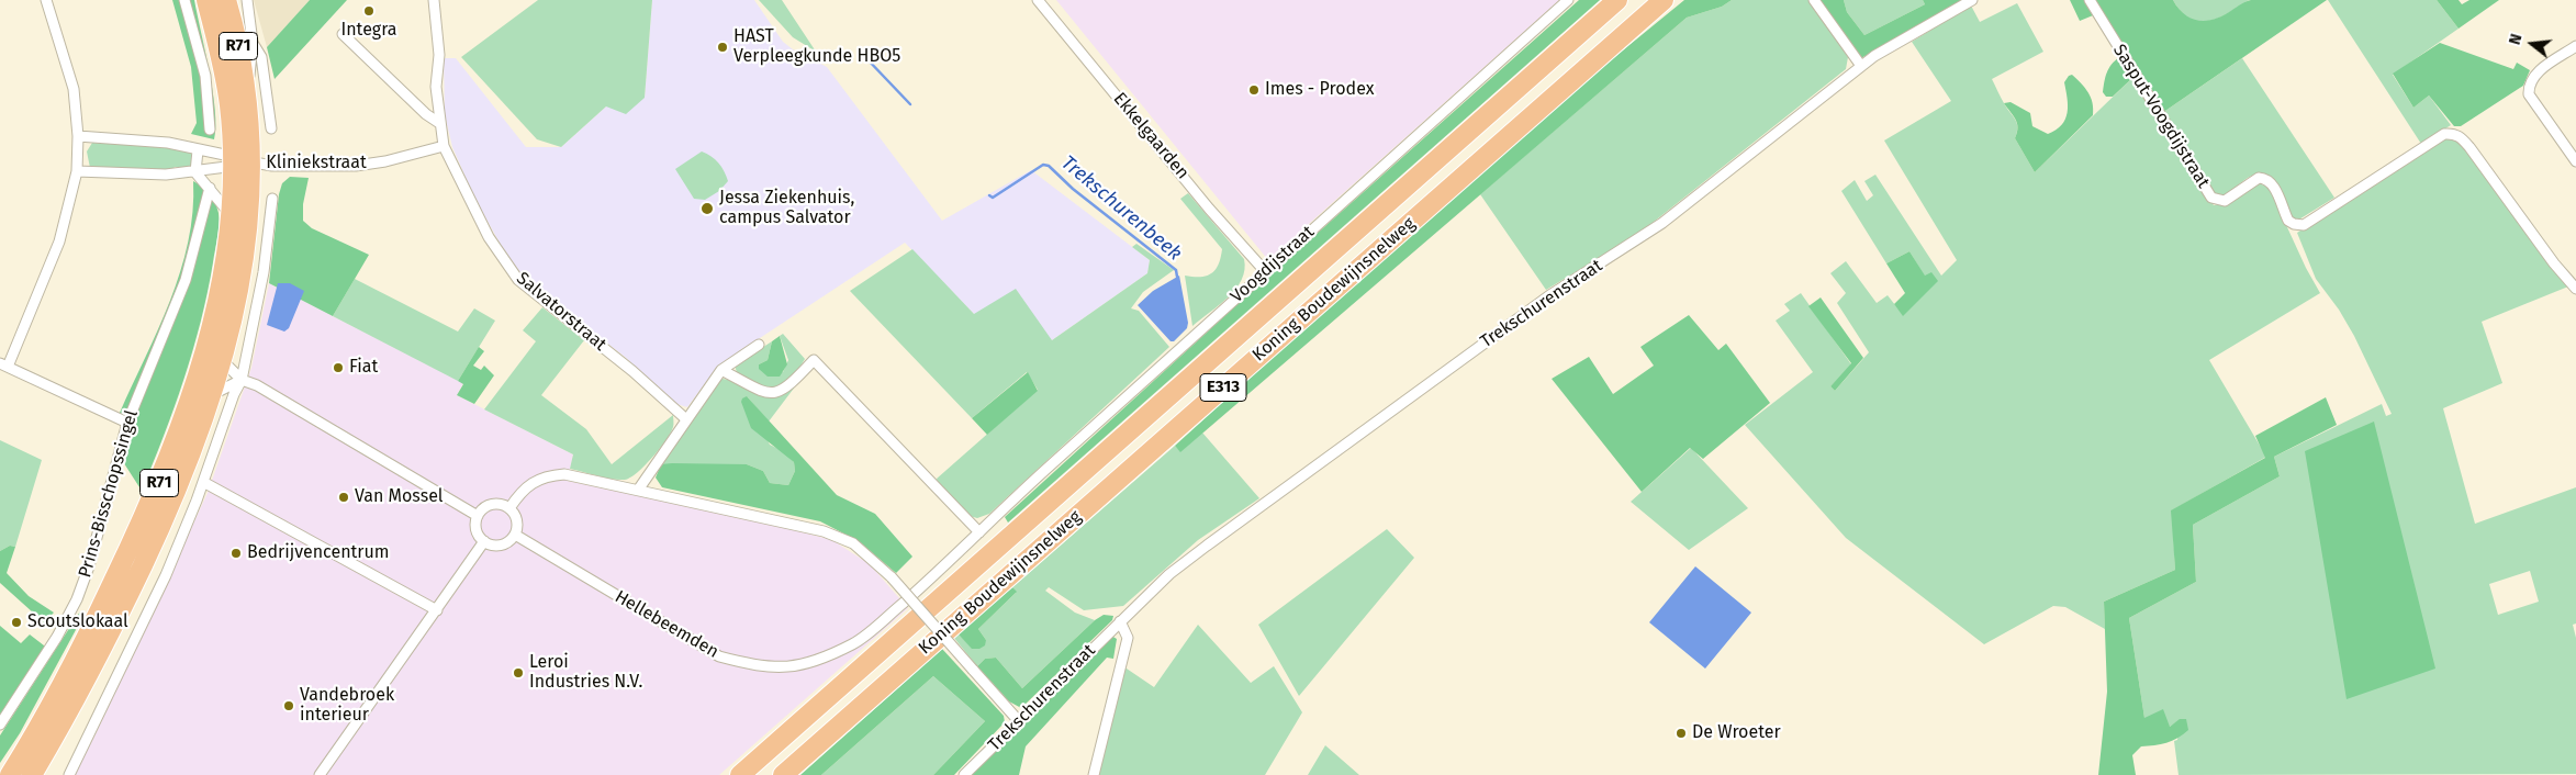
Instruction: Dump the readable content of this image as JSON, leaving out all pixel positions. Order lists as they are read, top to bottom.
{
  "streets": {
    "highway": [
      "R71",
      "Koning Boudewijnsnelweg",
      "E313",
      "Prins-Bisschopssingel"
    ],
    "street": [
      "Sasput-Voogdijstraat",
      "Ekkelgaarden",
      "Kliniekstraat",
      "Voogdijstraat",
      "Trekschurenstraat",
      "Salvatorstraat",
      "Hellebeemden"
    ]
  },
  "crossings": [
    ["R71", "Kliniekstraat"],
    ["Ekkelgaarden", "Voogdijstraat"],
    ["Kliniekstraat", "Salvatorstraat"],
    ["Kliniekstraat", "Prins-Bisschopssingel"],
    ["Voogdijstraat", "Hellebeemden"]
  ],
  "water": ["Trekschurenbeek"],
  "places": [
    "Integra",
    "HAST Verpleegkunde HBO5",
    "Imes - Prodex",
    "Jessa Ziekenhuis, campus Salvator",
    "Fiat",
    "Van Mossel",
    "Bedrijvencentrum",
    "Scoutslokaal",
    "Leroi Industries N.V.",
    "Vandebroek interieur",
    "De Wroeter"
  ],
  "north": "left"
}
